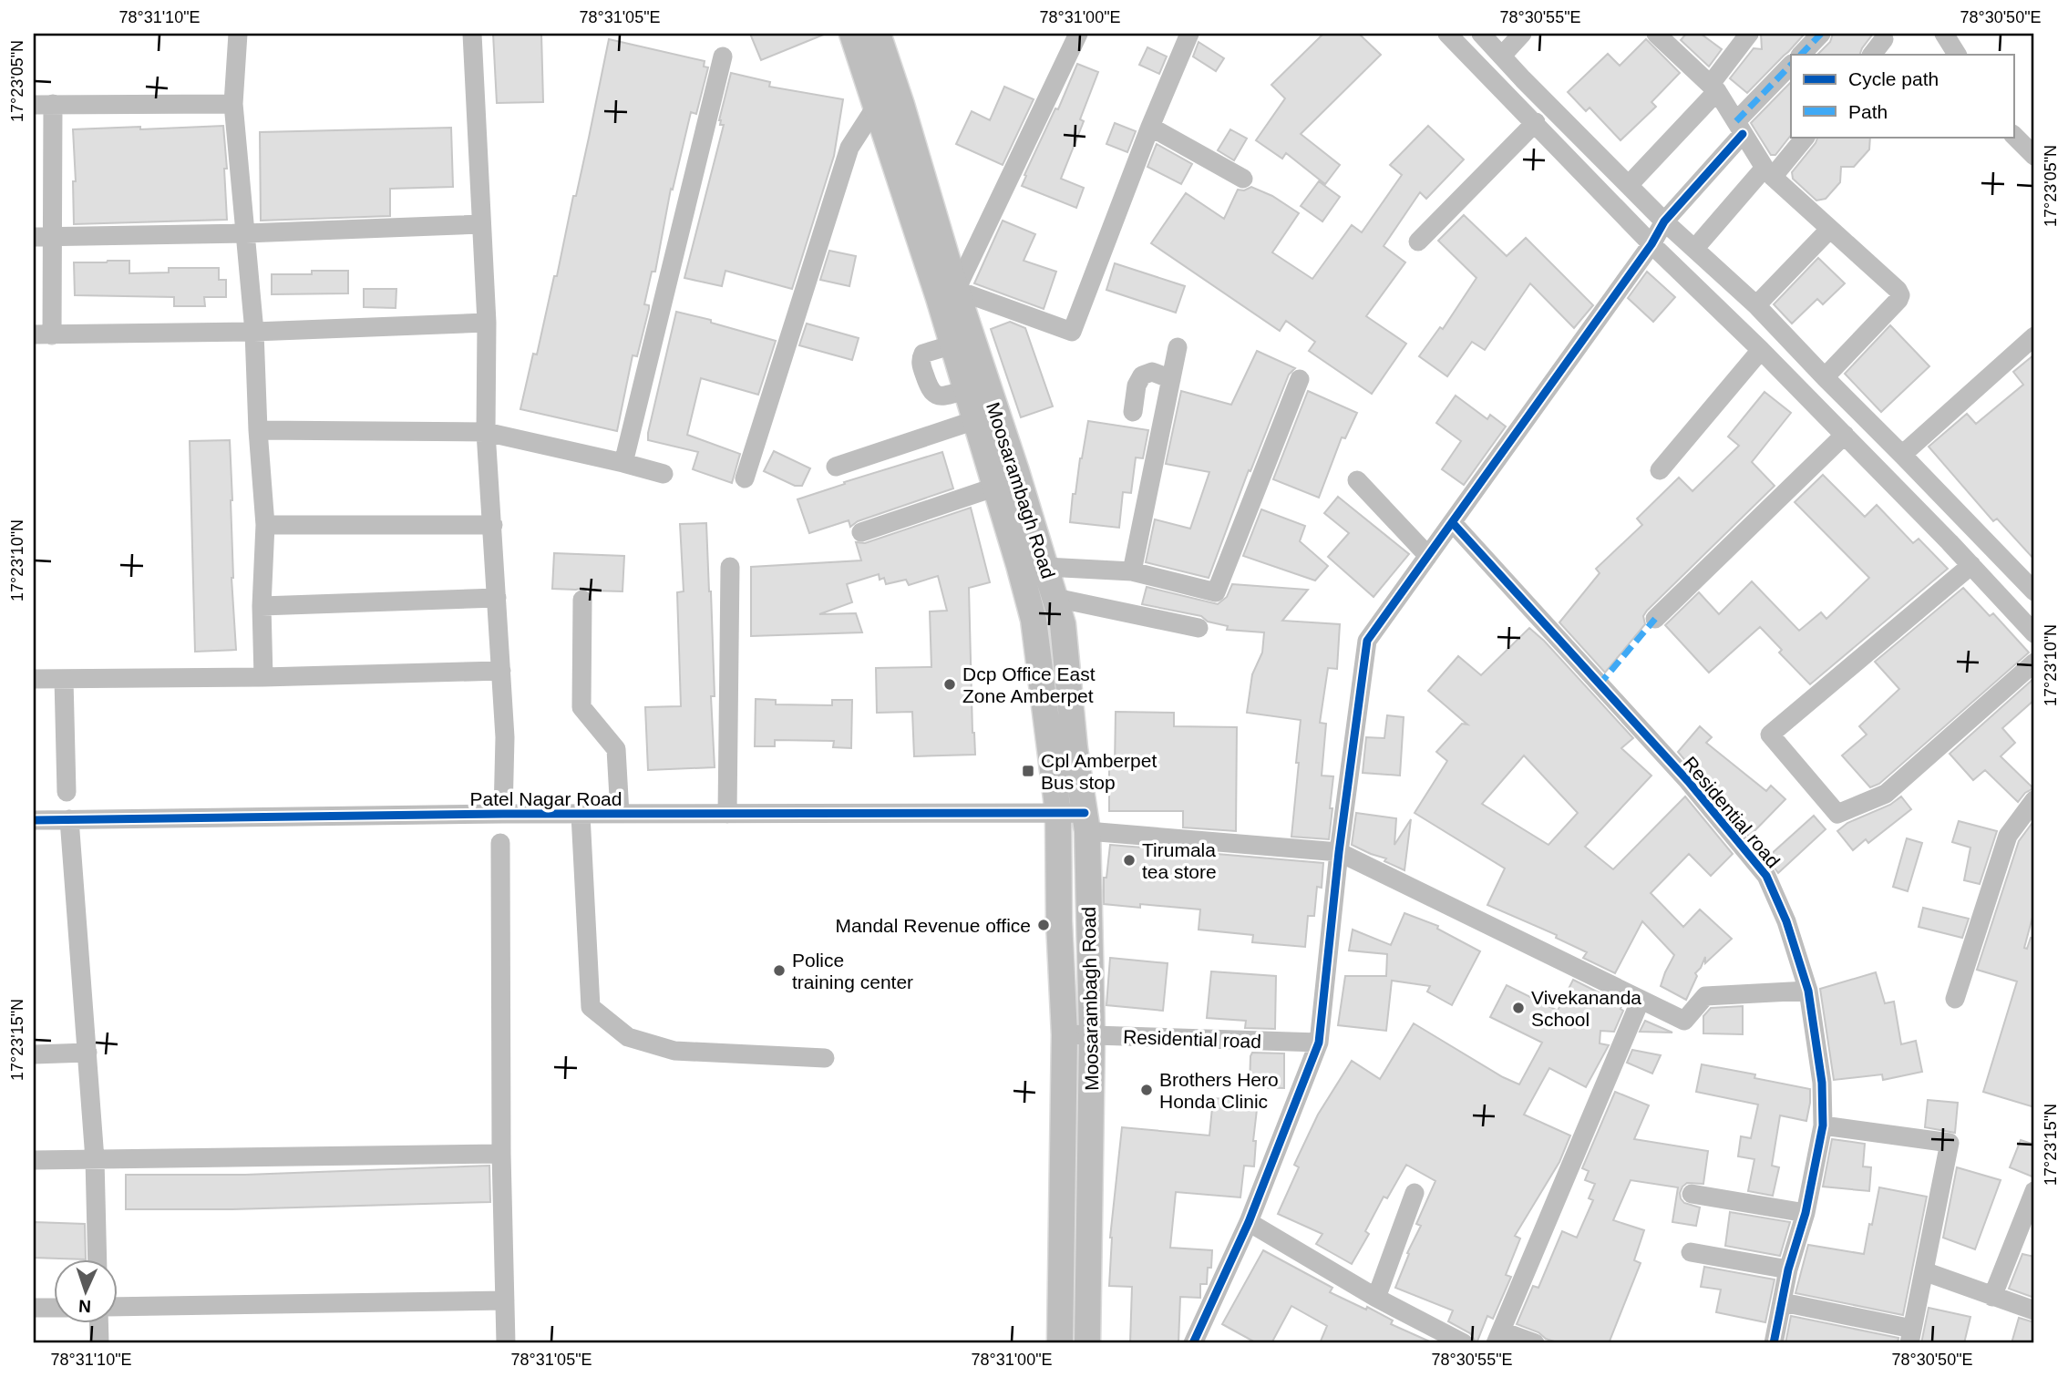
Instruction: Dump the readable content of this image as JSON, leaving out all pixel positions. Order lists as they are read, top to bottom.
{
  "streets": {
    "main road": ["Moosarambagh Road"],
    "street": ["Patel Nagar Road", "Residential road"]
  },
  "crossings": [
    ["Moosarambagh Road", "Patel Nagar Road"],
    ["Moosarambagh Road", "Residential road"]
  ],
  "places": {
    "other": [
      "Dcp Office East Zone Amberpet",
      "Tirumala tea store",
      "Mandal Revenue office",
      "Police training center",
      "Vivekananda School",
      "Brothers Hero Honda Clinic"
    ],
    "transit": ["Cpl Amberpet Bus stop"]
  },
  "legend": ["Cycle path", "Path"],
  "north": "bottom",
  "coordinates": [
    "78°31'10\"E",
    "78°31'05\"E",
    "78°31'00\"E",
    "78°30'55\"E",
    "78°30'50\"E",
    "17°23'05\"N",
    "17°23'10\"N",
    "17°23'15\"N"
  ]
}
